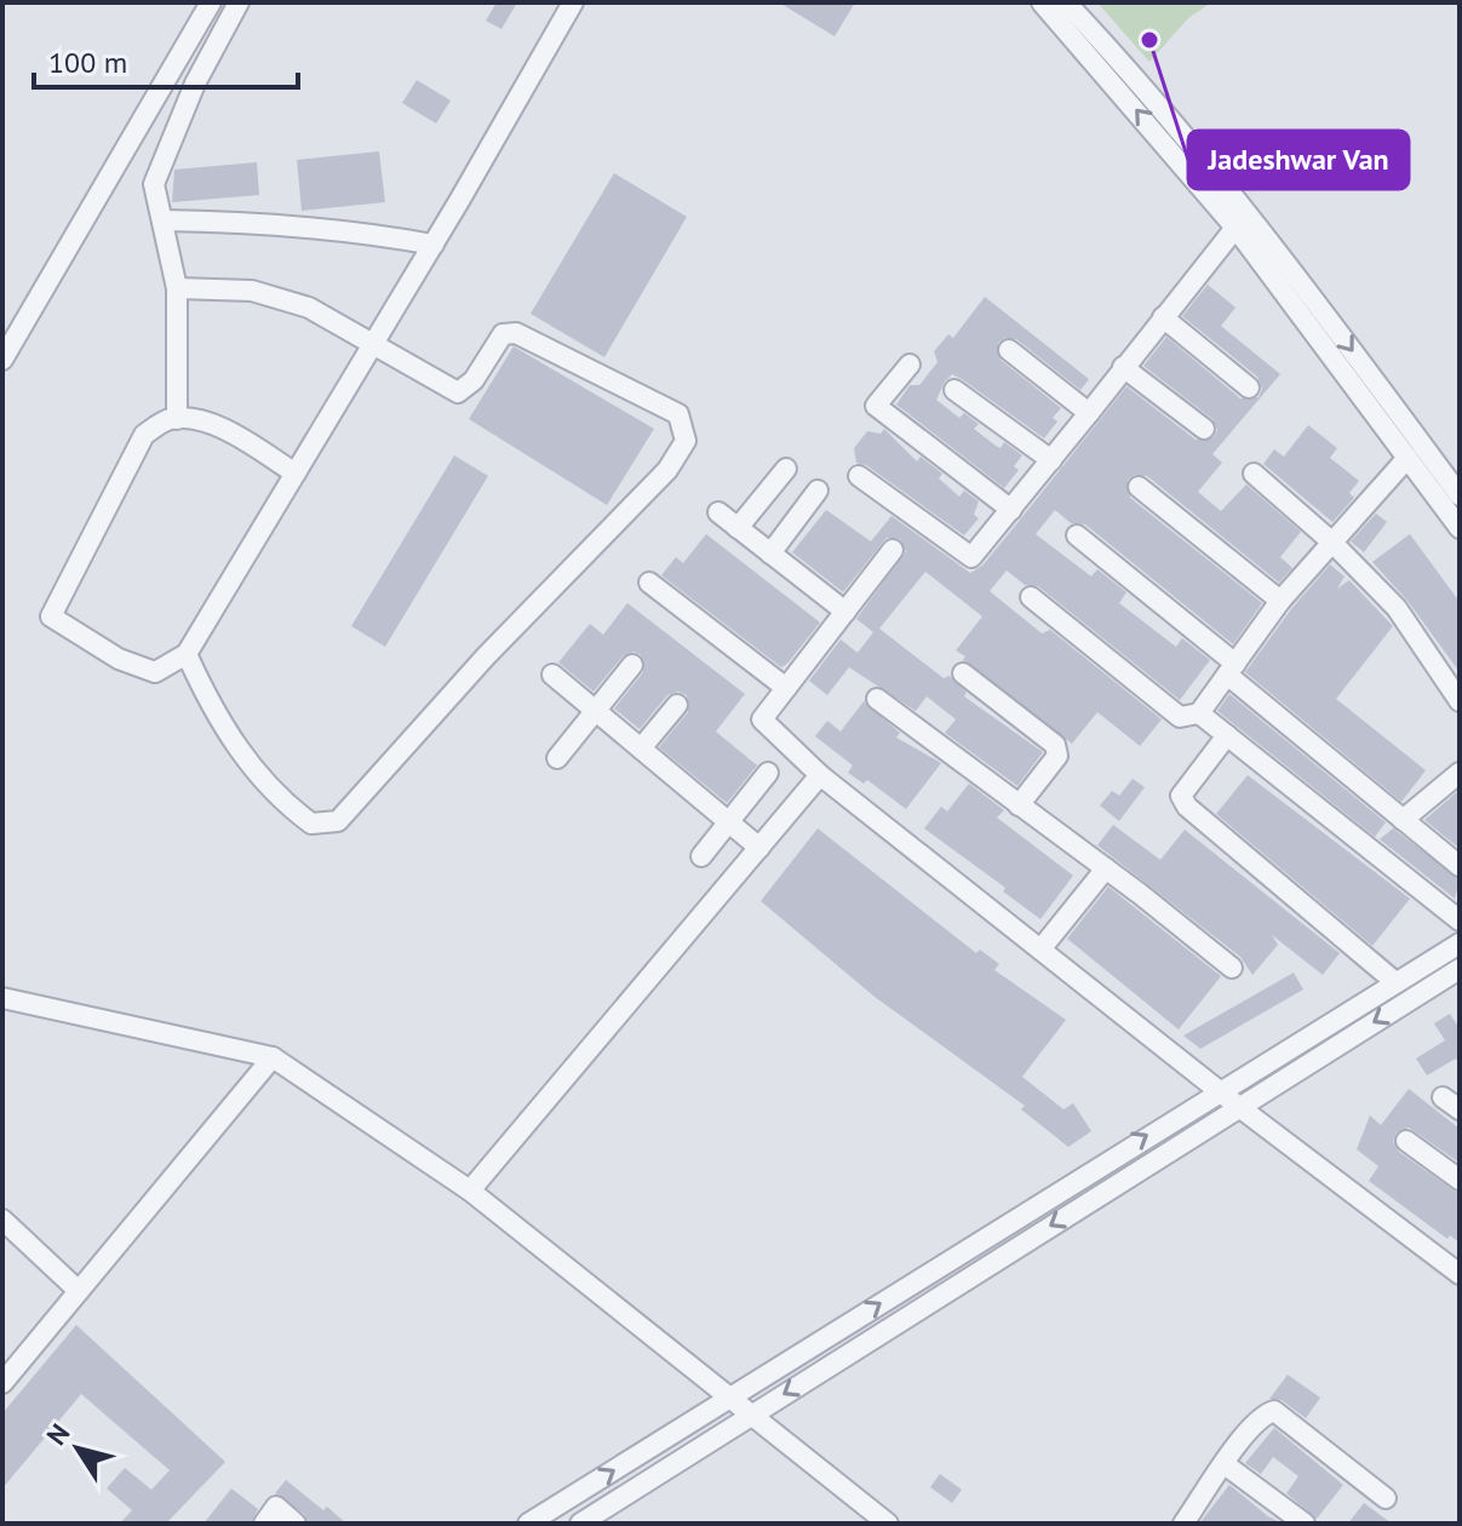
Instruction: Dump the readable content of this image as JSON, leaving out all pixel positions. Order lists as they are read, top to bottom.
{
  "places": ["Jadeshwar Van"],
  "scale_bar": "100 m",
  "north": "top left"
}
